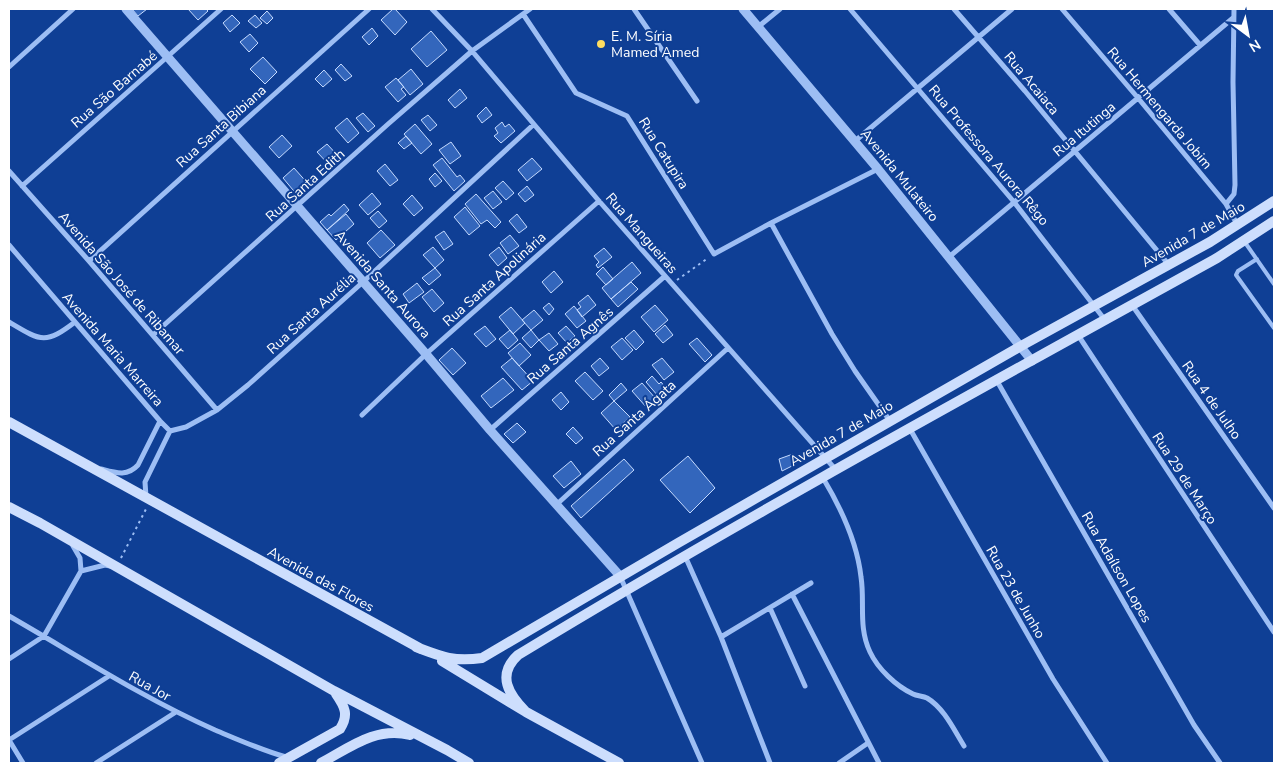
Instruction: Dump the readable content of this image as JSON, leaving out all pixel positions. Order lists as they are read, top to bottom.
{
  "streets": {
    "main road": ["Avenida 7 de Maio", "Avenida das Flores"],
    "street": [
      "Rua Acaiaca",
      "Rua São Barnabé",
      "Rua Hermengarda Jobim",
      "Rua Santa Bibiana",
      "Rua Itutinga",
      "Rua Catupira",
      "Rua Professora Aurora Rêgo",
      "Avenida Mulateiro",
      "Rua Santa Edith",
      "Rua Mangueiras",
      "Rua Santa Apolinária",
      "Avenida São José de Ribamar",
      "Avenida Santa Aurora",
      "Rua Santa Aurélia",
      "Rua Santa Agnês",
      "Avenida Maria Marreira",
      "Rua 4 de Julho",
      "Rua Santa Ágata",
      "Rua 29 de Março",
      "Rua Adaílson Lopes",
      "Rua 23 de Junho",
      "Rua Jor"
    ]
  },
  "crossings": [
    ["Rua Acaiaca", "Rua Itutinga"],
    ["Rua Acaiaca", "Avenida 7 de Maio"],
    ["Rua São Barnabé", "Avenida São José de Ribamar"],
    ["Rua São Barnabé", "Avenida Santa Aurora"],
    ["Rua Hermengarda Jobim", "Rua Itutinga"],
    ["Rua Hermengarda Jobim", "Avenida 7 de Maio"],
    ["Rua Santa Bibiana", "Avenida São José de Ribamar"],
    ["Rua Santa Bibiana", "Avenida Santa Aurora"],
    ["Rua Itutinga", "Rua Professora Aurora Rêgo"],
    ["Rua Itutinga", "Avenida Mulateiro"],
    ["Rua Catupira", "Rua Santa Edith"],
    ["Rua Professora Aurora Rêgo", "Avenida 7 de Maio"],
    ["Avenida Mulateiro", "Avenida 7 de Maio"],
    ["Rua Santa Edith", "Rua Mangueiras"],
    ["Rua Santa Edith", "Avenida São José de Ribamar"],
    ["Rua Santa Edith", "Avenida Santa Aurora"],
    ["Rua Mangueiras", "Avenida 7 de Maio"],
    ["Rua Mangueiras", "Rua Santa Apolinária"],
    ["Rua Mangueiras", "Rua Santa Aurélia"],
    ["Rua Mangueiras", "Rua Santa Agnês"],
    ["Rua Mangueiras", "Rua Santa Ágata"],
    ["Avenida 7 de Maio", "Avenida Santa Aurora"],
    ["Avenida 7 de Maio", "Avenida das Flores"],
    ["Rua Santa Apolinária", "Avenida Santa Aurora"],
    ["Avenida São José de Ribamar", "Rua Santa Aurélia"],
    ["Avenida Santa Aurora", "Rua Santa Aurélia"],
    ["Avenida Santa Aurora", "Rua Santa Agnês"],
    ["Avenida Santa Aurora", "Rua Santa Ágata"],
    ["Avenida Maria Marreira", "Avenida das Flores"]
  ],
  "places": ["E. M. Síria Mamed Amed"],
  "north": "bottom right"
}
